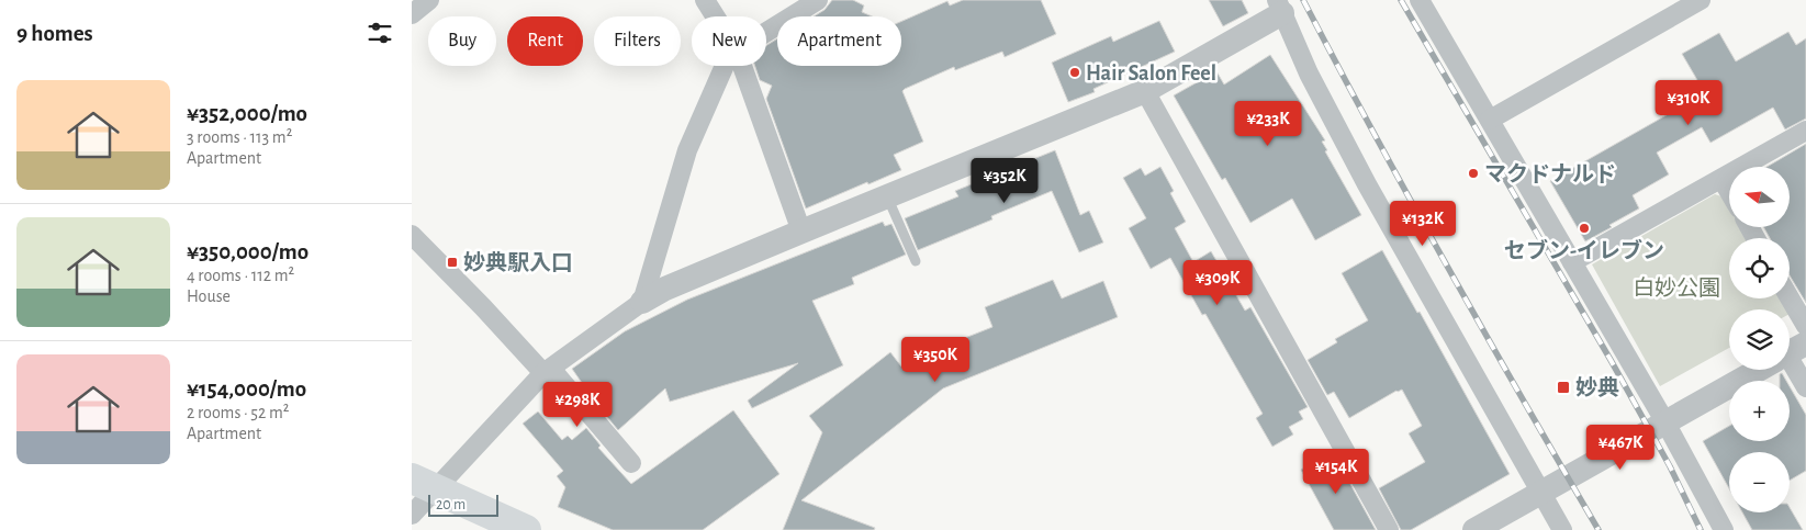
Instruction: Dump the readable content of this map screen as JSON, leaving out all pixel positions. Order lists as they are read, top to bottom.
{
  "parks": ["白妙公園"],
  "places": {
    "other": ["Hair Salon Feel", "マクドナルド", "セブン-イレブン"],
    "transit": ["妙典駅入口", "妙典"]
  },
  "scale_bar": "20 m",
  "north": "left",
  "page": {
    "heading": "9 homes",
    "chip": [
      "Buy",
      "Rent",
      "Filters",
      "New",
      "Apartment"
    ],
    "list": [
      {
        "name": "¥352,000/mo",
        "note": "3 rooms · 113 m² · Apartment"
      },
      {
        "name": "¥350,000/mo",
        "note": "4 rooms · 112 m² · House"
      },
      {
        "name": "¥154,000/mo",
        "note": "2 rooms · 52 m² · Apartment"
      }
    ],
    "price": [
      "¥310K",
      "¥233K",
      "¥352K",
      "¥132K",
      "¥309K",
      "¥350K",
      "¥298K",
      "¥467K",
      "¥154K"
    ],
    "map_buttons": ["+", "−"],
    "scale": "20 m"
  }
}
